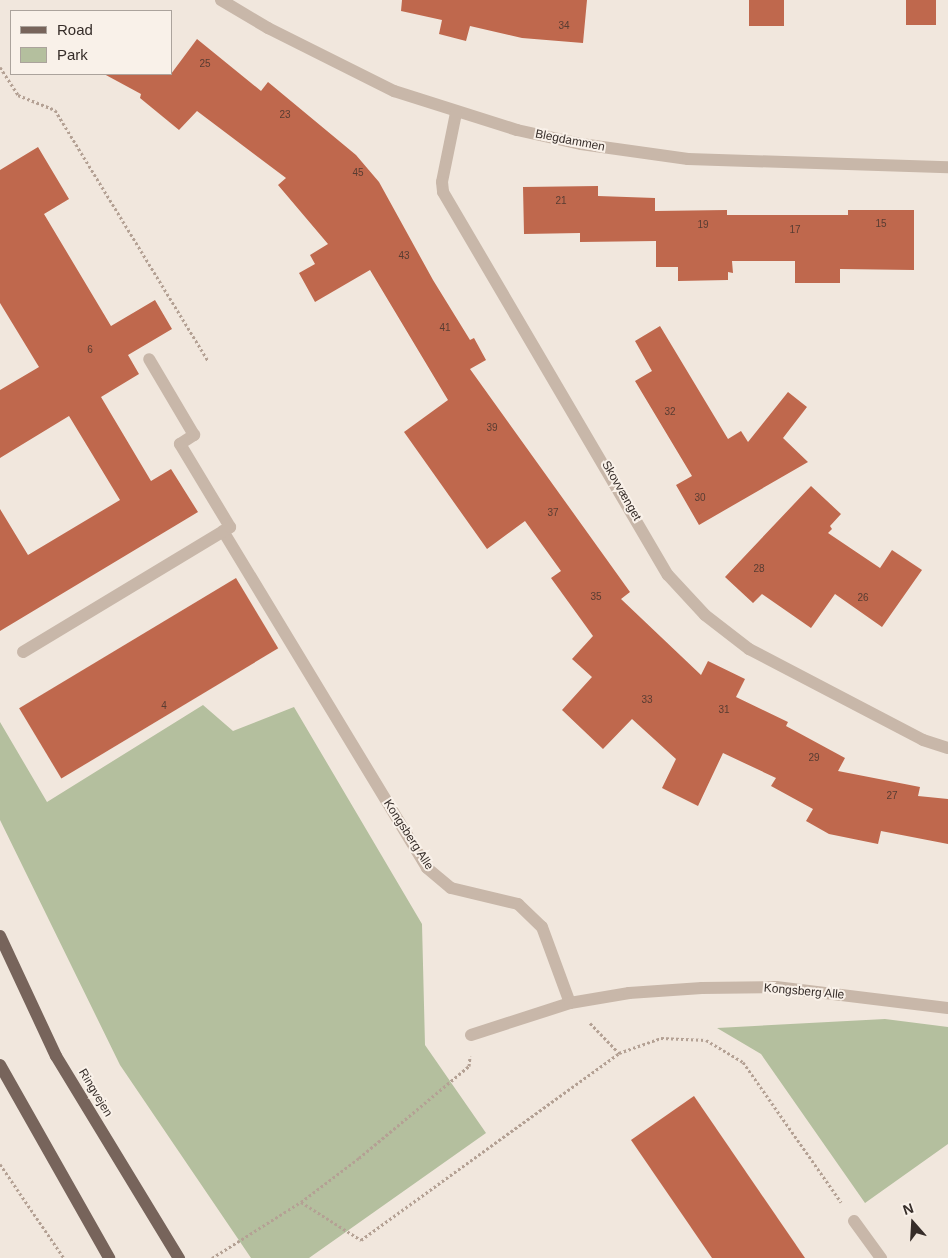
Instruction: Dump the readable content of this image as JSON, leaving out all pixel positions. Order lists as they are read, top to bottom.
{
  "streets": {
    "main road": ["Ringvejen"],
    "street": ["Blegdammen", "Skovvænget", "Kongsberg Alle"]
  },
  "crossings": [
    ["Blegdammen", "Skovvænget"]
  ],
  "house_numbers": [
    "34",
    "25",
    "23",
    "45",
    "21",
    "15",
    "19",
    "17",
    "43",
    "41",
    "6",
    "32",
    "39",
    "30",
    "37",
    "28",
    "35",
    "26",
    "33",
    "4",
    "31",
    "29",
    "27"
  ],
  "legend": ["Road", "Park"],
  "north": "top"
}
